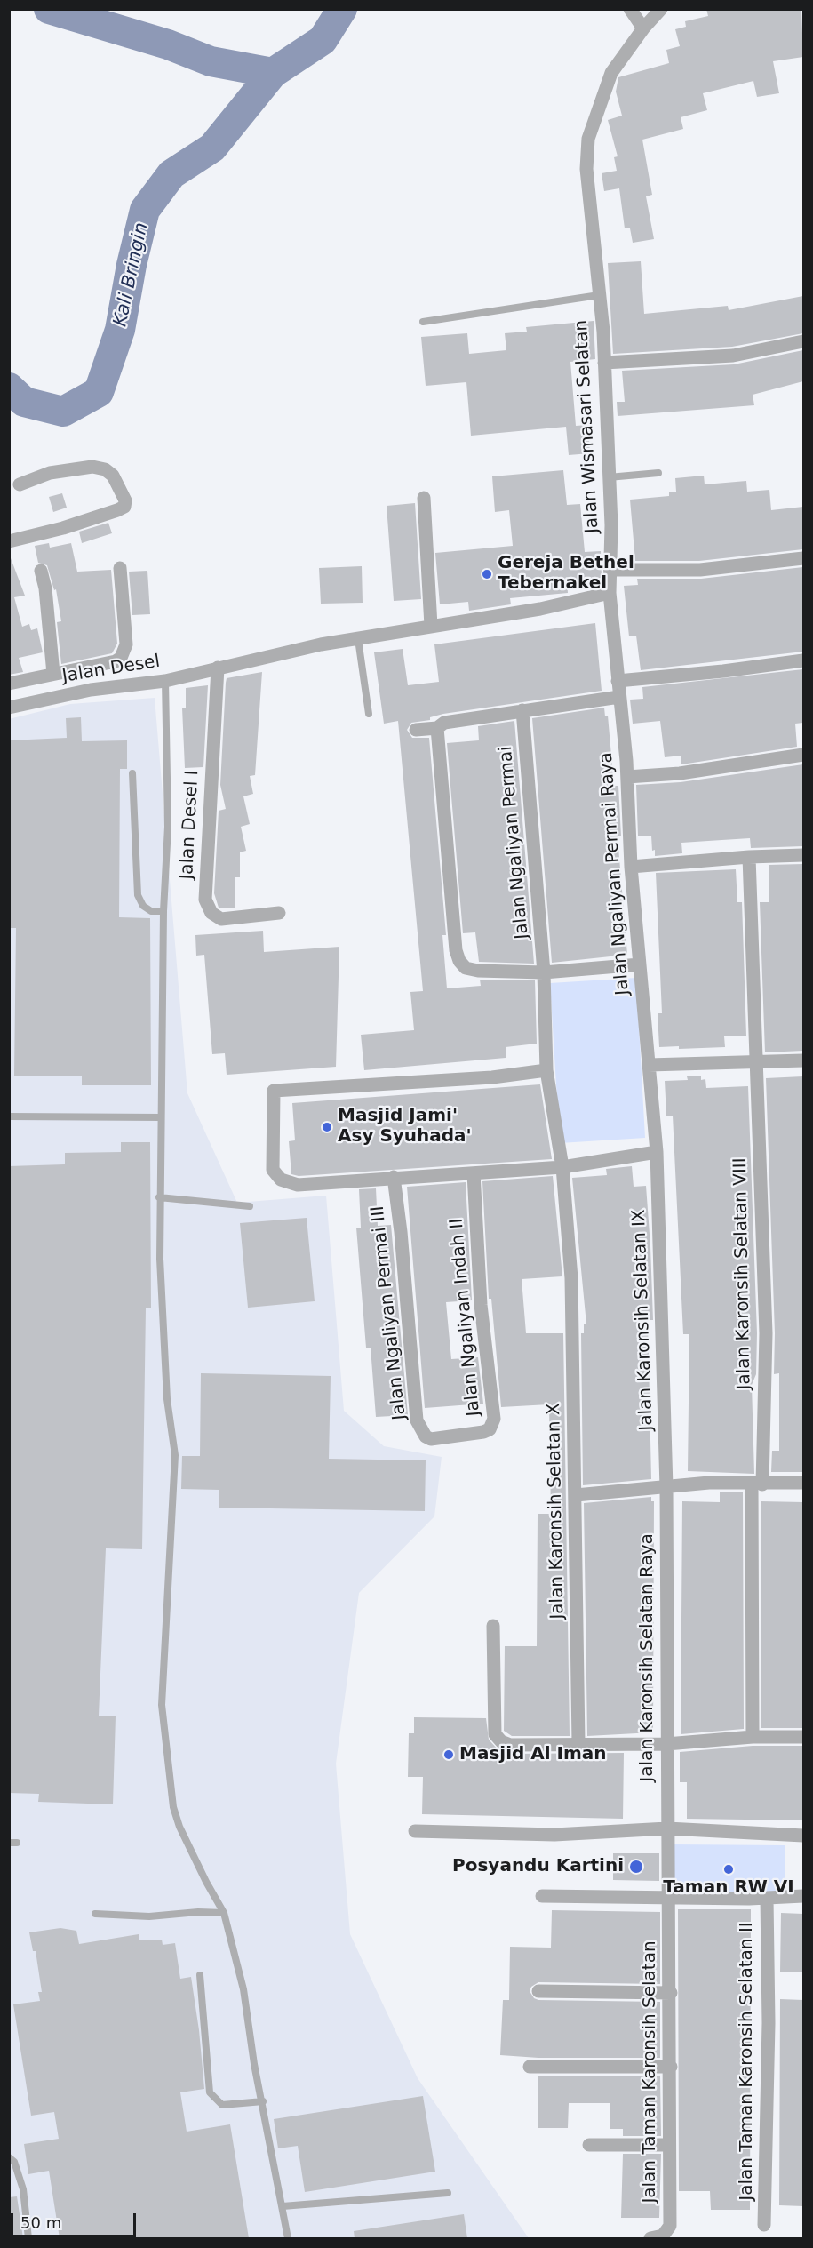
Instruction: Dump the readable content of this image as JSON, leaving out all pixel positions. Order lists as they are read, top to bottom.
{
  "streets": {
    "street": [
      "Jalan Wismasari Selatan",
      "Jalan Desel",
      "Jalan Desel I",
      "Jalan Ngaliyan Permai",
      "Jalan Ngaliyan Permai Raya",
      "Jalan Karonsih Selatan VIII",
      "Jalan Ngaliyan Permai III",
      "Jalan Ngaliyan Indah II",
      "Jalan Karonsih Selatan IX",
      "Jalan Karonsih Selatan X",
      "Jalan Karonsih Selatan Raya",
      "Jalan Taman Karonsih Selatan II",
      "Jalan Taman Karonsih Selatan"
    ]
  },
  "crossings": [
    ["Jalan Wismasari Selatan", "Jalan Ngaliyan Permai Raya"],
    ["Jalan Desel", "Jalan Desel I"],
    ["Jalan Ngaliyan Permai", "Jalan Karonsih Selatan X"],
    ["Jalan Ngaliyan Permai Raya", "Jalan Karonsih Selatan IX"],
    ["Jalan Ngaliyan Permai III", "Jalan Ngaliyan Indah II"],
    ["Jalan Karonsih Selatan IX", "Jalan Karonsih Selatan Raya"],
    ["Jalan Karonsih Selatan Raya", "Jalan Taman Karonsih Selatan"]
  ],
  "water": ["Kali Bringin"],
  "places": [
    "Gereja Bethel Tebernakel",
    "Masjid Jami' Asy Syuhada'",
    "Masjid Al Iman",
    "Posyandu Kartini",
    "Taman RW VI"
  ],
  "scale_bar": "50 m"
}
